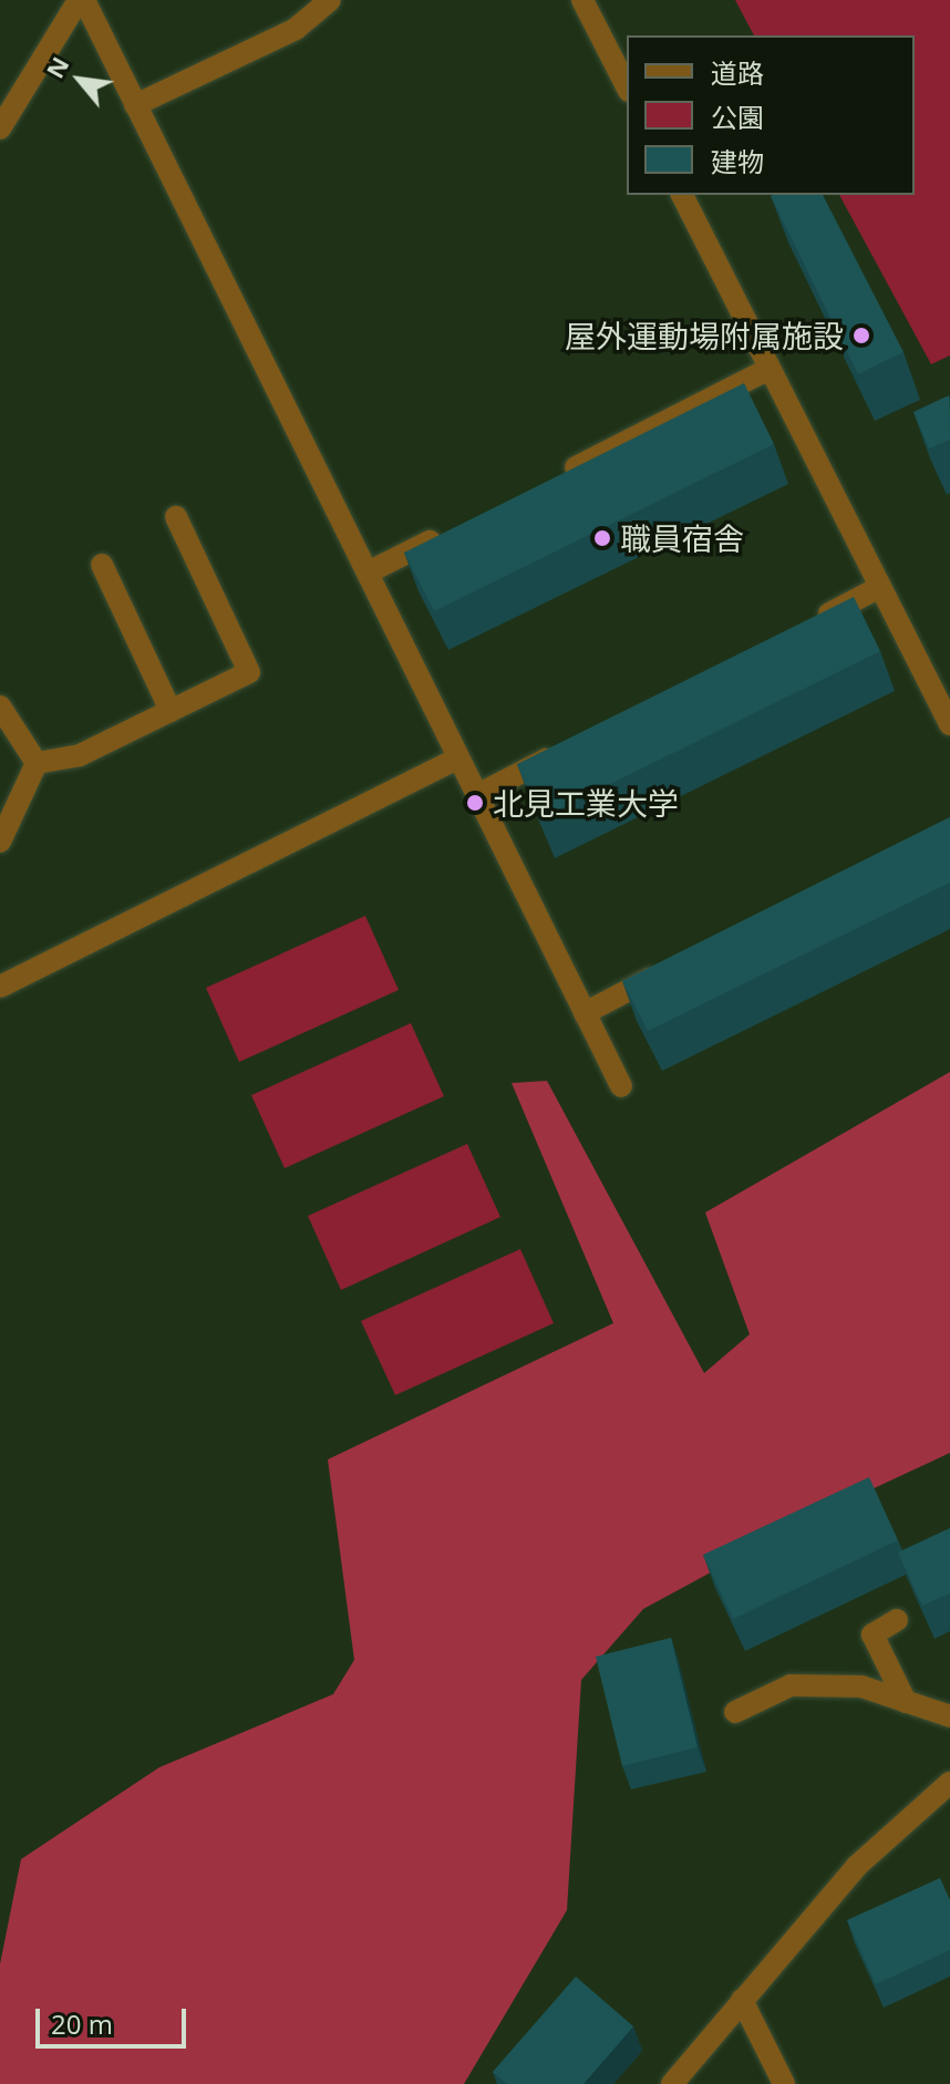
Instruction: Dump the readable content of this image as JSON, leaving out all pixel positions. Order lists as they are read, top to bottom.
{
  "places": ["屋外運動場附属施設", "職員宿舎", "北見工業大学"],
  "legend": ["道路", "公園", "建物"],
  "scale_bar": "20 m",
  "north": "top left"
}
